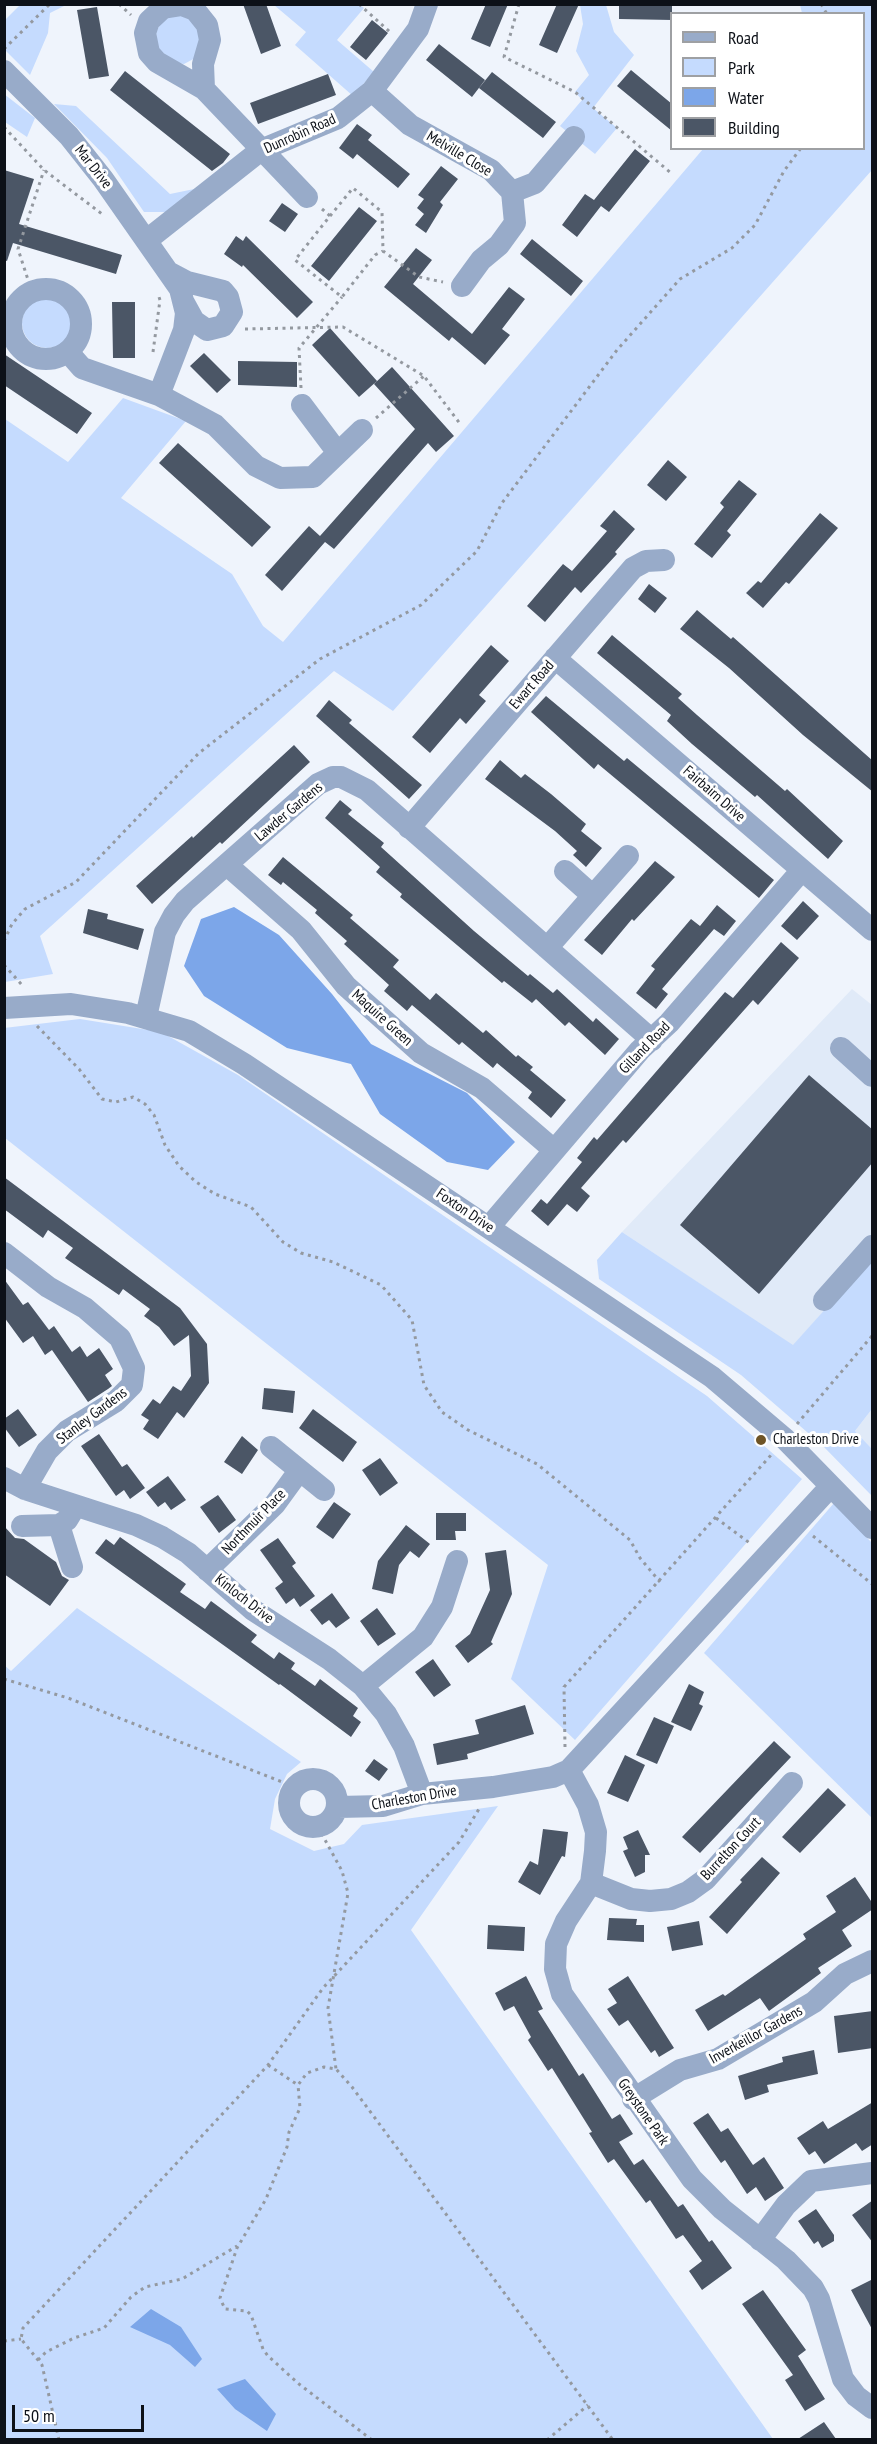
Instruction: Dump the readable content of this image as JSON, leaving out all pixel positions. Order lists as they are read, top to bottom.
{
  "streets": {
    "street": [
      "Dunrobin Road",
      "Melville Close",
      "Mar Drive",
      "Ewart Road",
      "Fairbairn Drive",
      "Lawder Gardens",
      "Maquire Green",
      "Gilland Road",
      "Foxton Drive",
      "Stanley Gardens",
      "Northmuir Place",
      "Kinloch Drive",
      "Charleston Drive",
      "Burrelton Court",
      "Inverkeillor Gardens",
      "Greystone Park"
    ]
  },
  "crossings": [
    ["Dunrobin Road", "Melville Close"],
    ["Dunrobin Road", "Mar Drive"],
    ["Ewart Road", "Fairbairn Drive"],
    ["Ewart Road", "Lawder Gardens"],
    ["Fairbairn Drive", "Gilland Road"],
    ["Lawder Gardens", "Maquire Green"],
    ["Lawder Gardens", "Gilland Road"],
    ["Lawder Gardens", "Foxton Drive"],
    ["Maquire Green", "Gilland Road"],
    ["Gilland Road", "Foxton Drive"],
    ["Foxton Drive", "Charleston Drive"],
    ["Stanley Gardens", "Kinloch Drive"],
    ["Northmuir Place", "Kinloch Drive"],
    ["Kinloch Drive", "Charleston Drive"],
    ["Charleston Drive", "Greystone Park"],
    ["Burrelton Court", "Greystone Park"],
    ["Inverkeillor Gardens", "Greystone Park"]
  ],
  "places": ["Charleston Drive"],
  "legend": [
    "Road",
    "Park",
    "Water",
    "Building"
  ],
  "scale_bar": "50 m"
}
